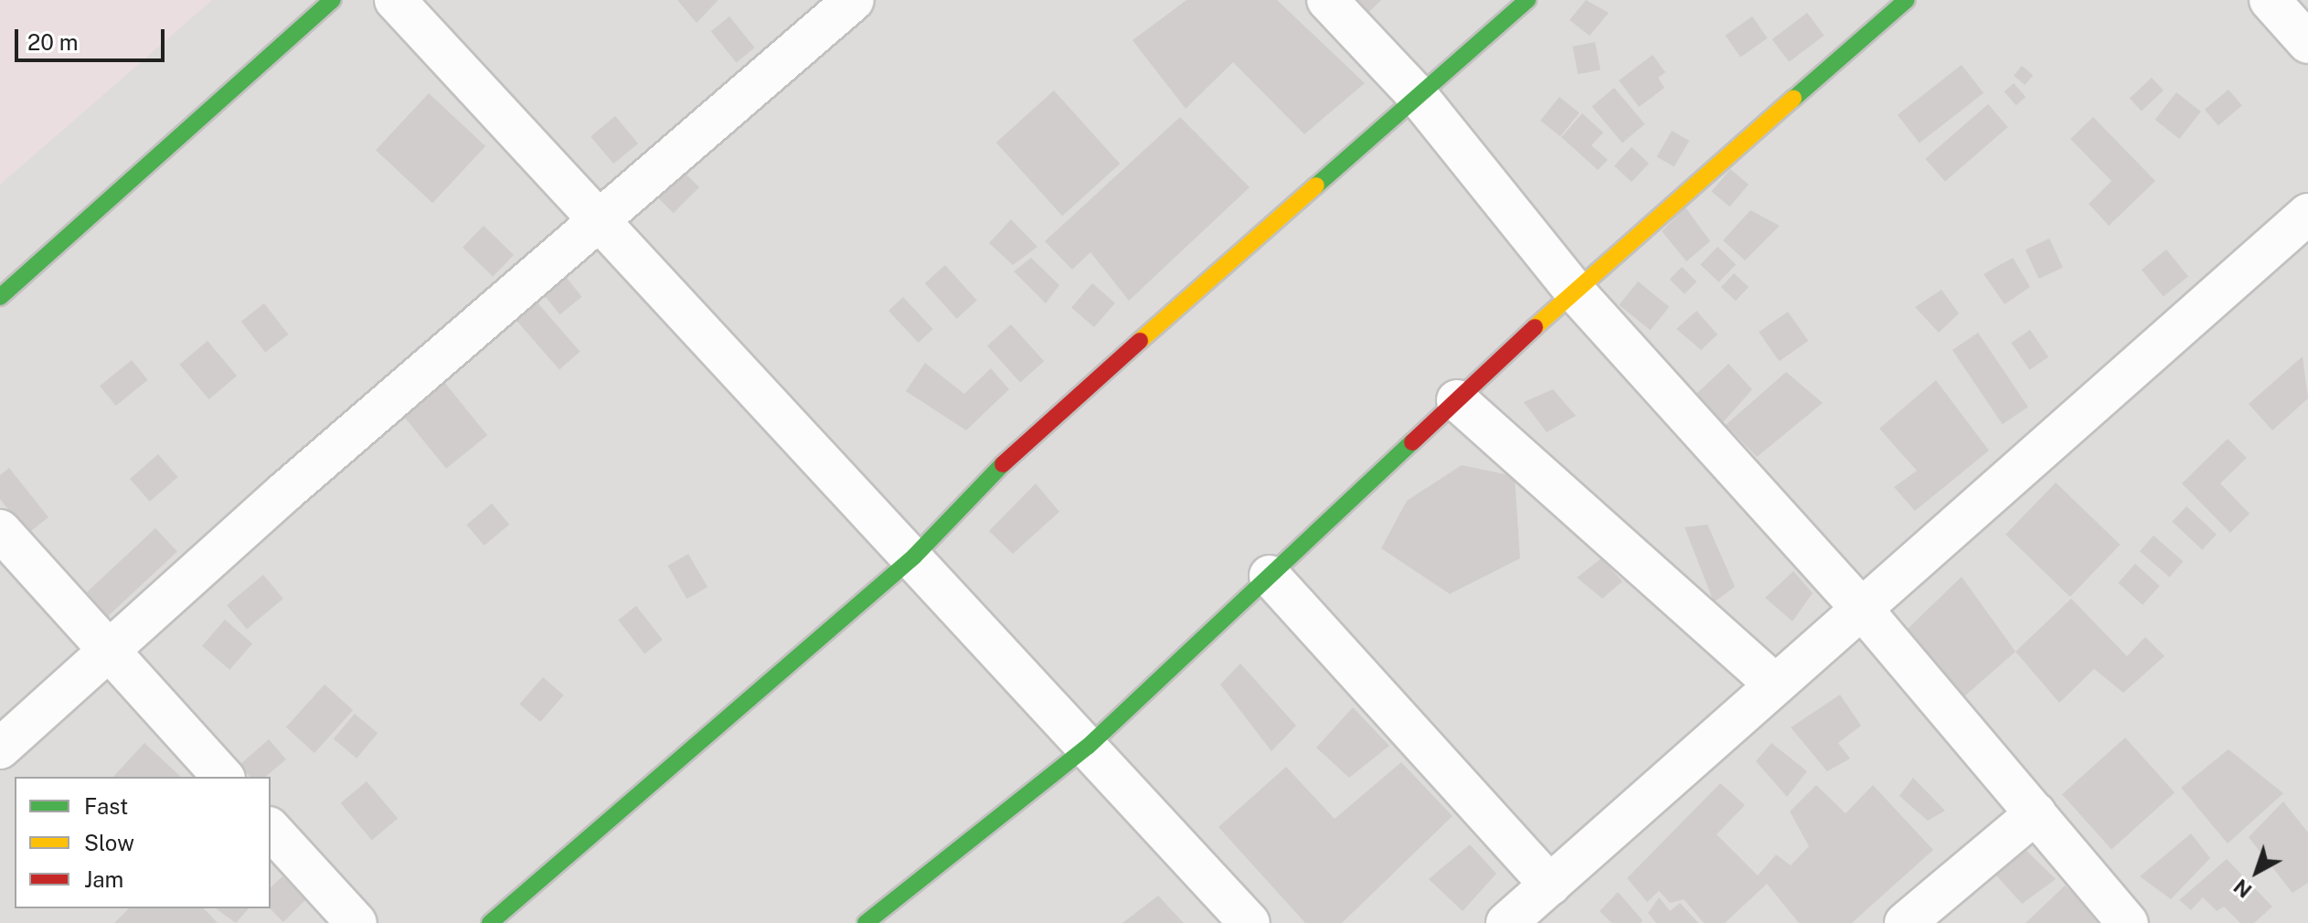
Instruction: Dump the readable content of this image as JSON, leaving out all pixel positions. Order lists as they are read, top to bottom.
{
  "legend": ["Fast", "Slow", "Jam"],
  "scale_bar": "20 m",
  "north": "bottom left"
}
